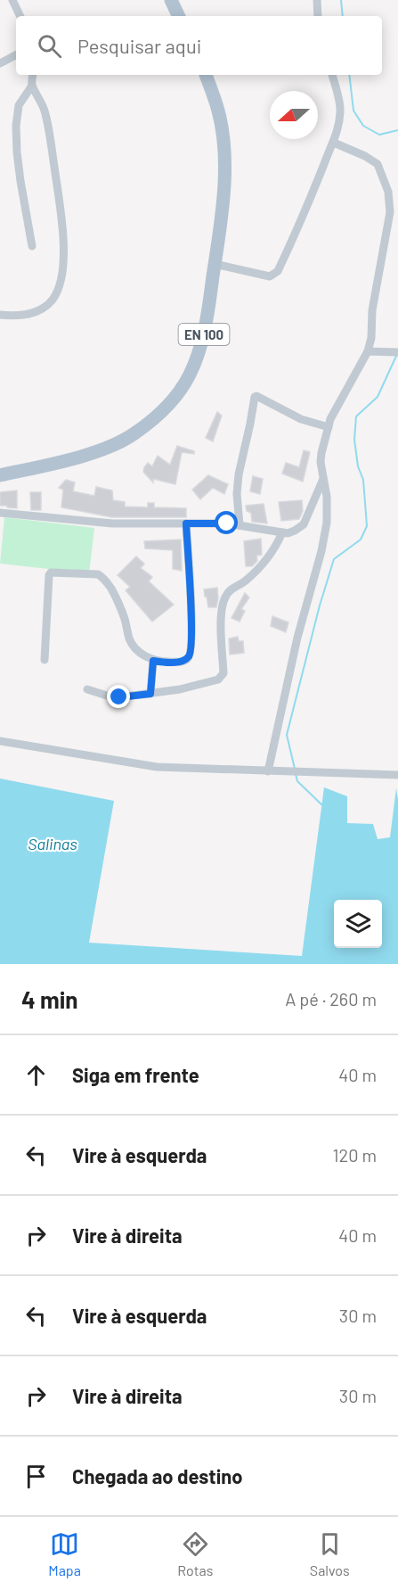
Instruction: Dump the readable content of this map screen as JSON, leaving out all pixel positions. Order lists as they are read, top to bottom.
{
  "streets": {
    "main road": ["EN 100"]
  },
  "water": ["Salinas"],
  "north": "left",
  "page": {
    "search": "Pesquisar aqui",
    "heading": ["4 min", "A pé · 260 m"],
    "list": [
      ["Siga em frente", "40 m"],
      ["Vire à esquerda", "120 m"],
      ["Vire à direita", "40 m"],
      ["Vire à esquerda", "30 m"],
      ["Vire à direita", "30 m"],
      "Chegada ao destino"
    ],
    "nav": ["Mapa", "Rotas", "Salvos"]
  }
}
